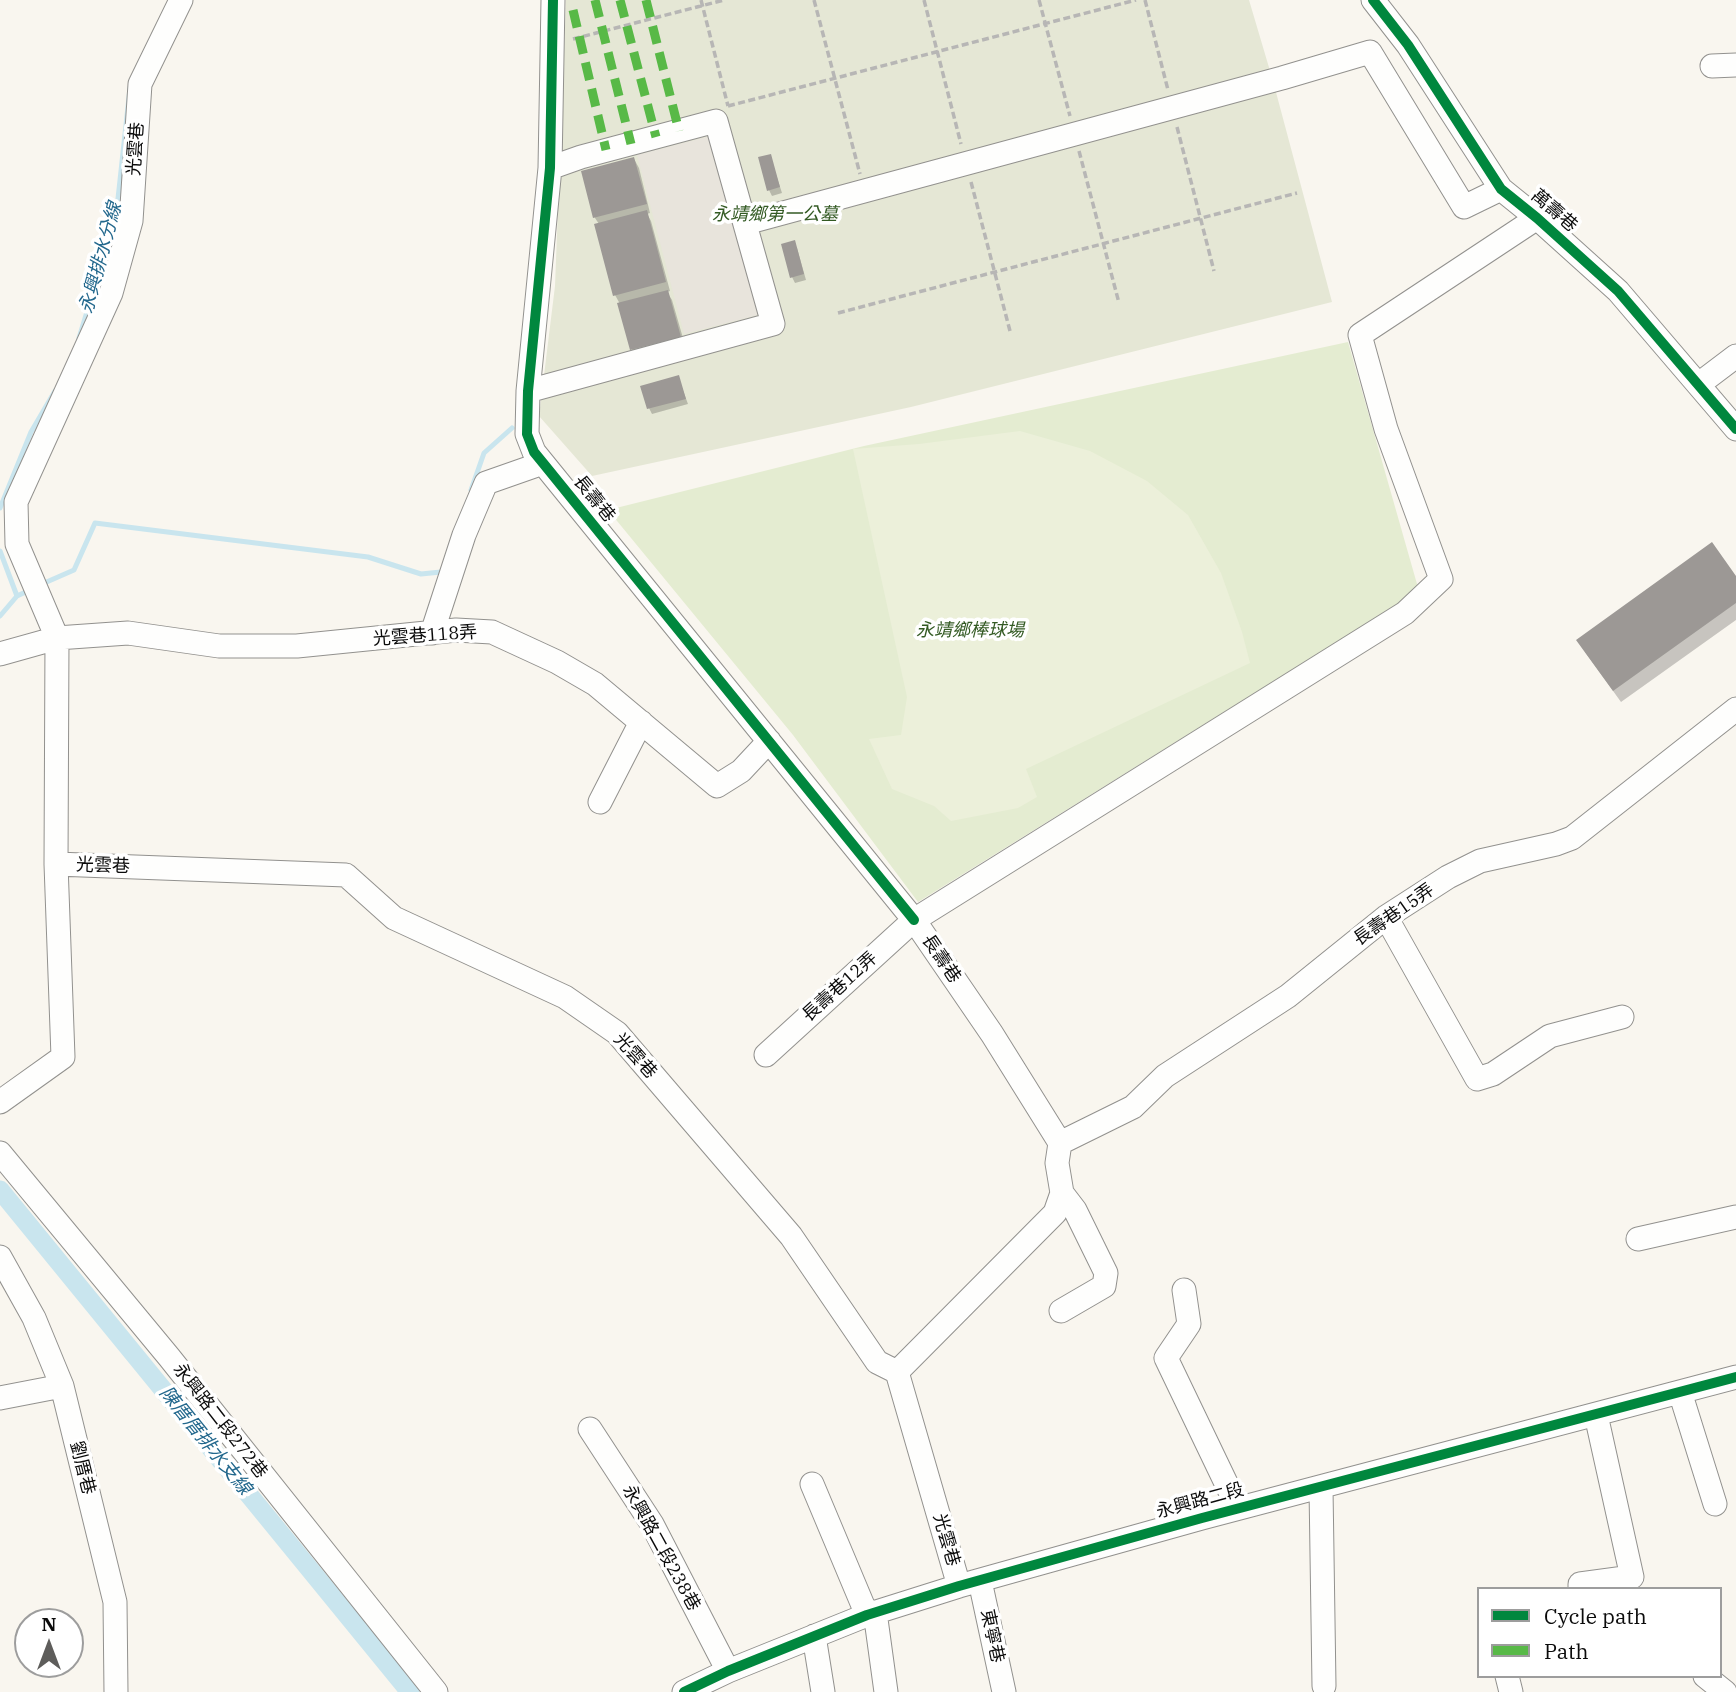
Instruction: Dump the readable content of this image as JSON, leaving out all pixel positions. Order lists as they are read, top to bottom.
{
  "streets": {
    "street": [
      "光雲巷",
      "萬壽巷",
      "長壽巷",
      "光雲巷118弄",
      "長壽巷15弄",
      "長壽巷12弄",
      "永興路二段272巷",
      "劉厝巷",
      "永興路二段",
      "永興路二段238巷",
      "東寧巷"
    ]
  },
  "crossings": [
    ["光雲巷", "光雲巷118弄"],
    ["光雲巷", "永興路二段"],
    ["光雲巷", "東寧巷"],
    ["萬壽巷", "長壽巷12弄"],
    ["長壽巷", "光雲巷118弄"],
    ["長壽巷", "長壽巷15弄"],
    ["長壽巷", "長壽巷12弄"],
    ["永興路二段", "永興路二段238巷"],
    ["永興路二段", "東寧巷"]
  ],
  "water": ["永興排水分線", "陳厝厝排水支線"],
  "parks": ["永靖鄉第一公墓", "永靖鄉棒球場"],
  "legend": ["Cycle path", "Path"],
  "north": "top"
}
